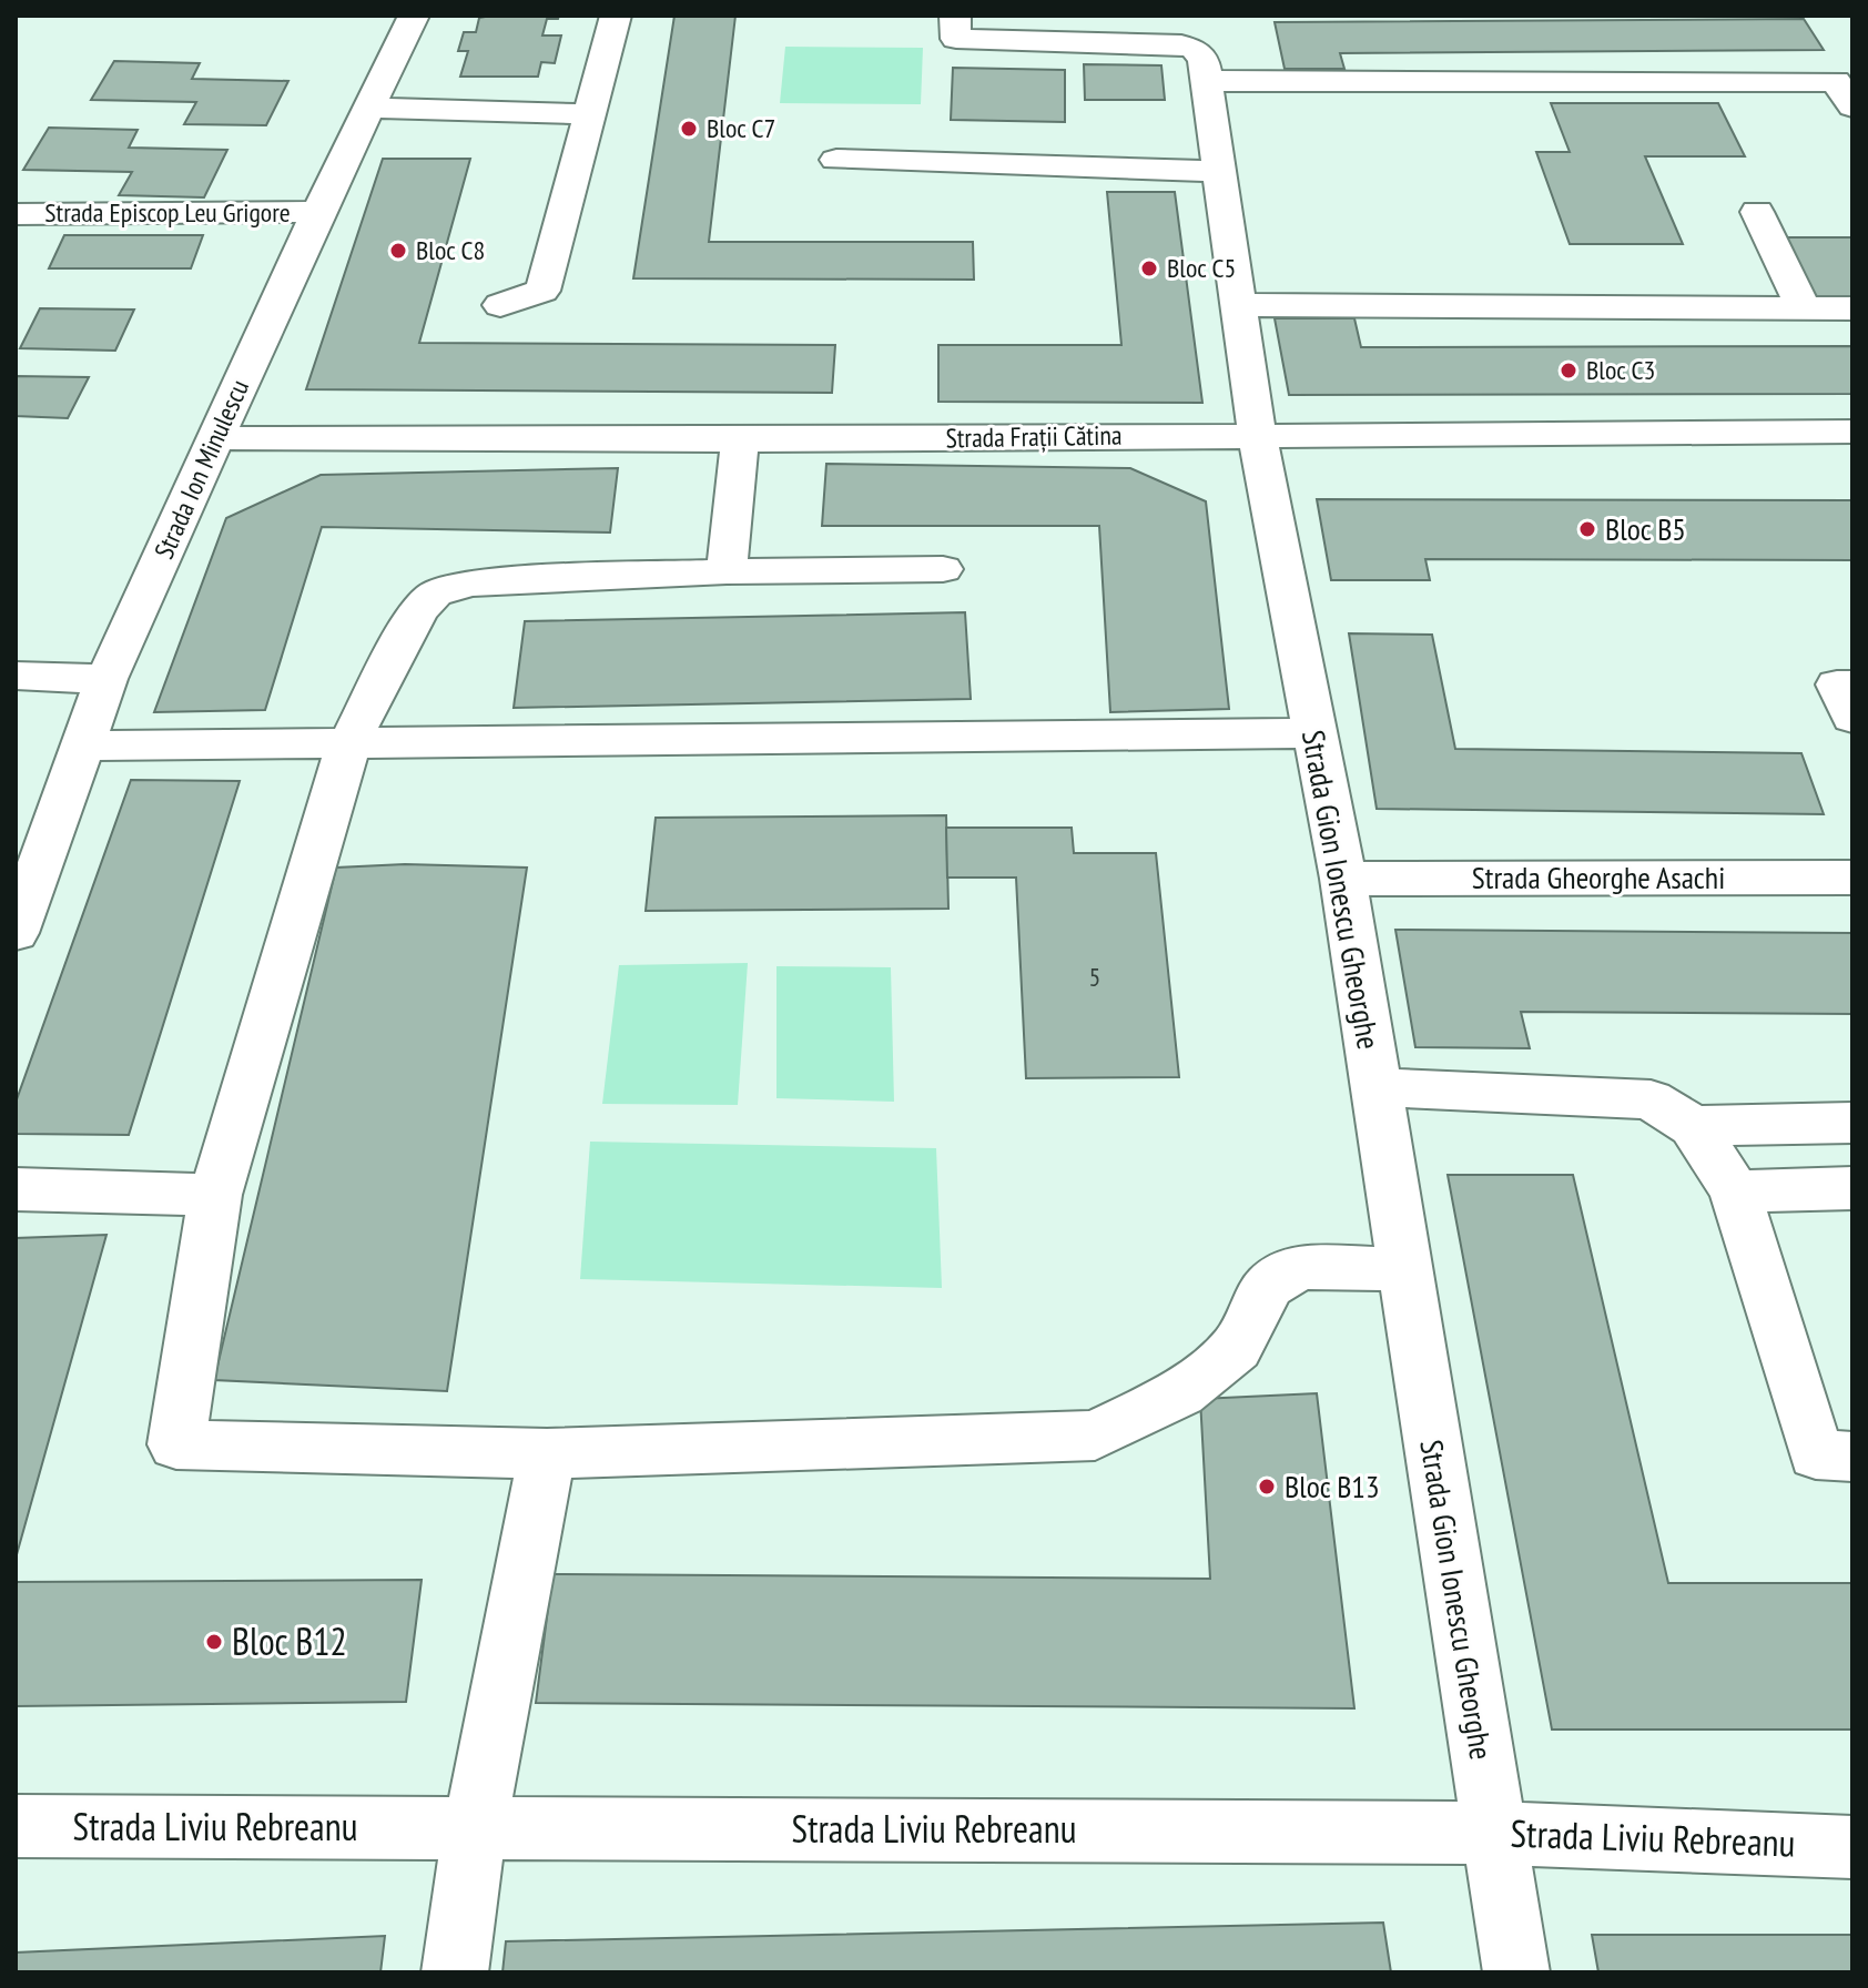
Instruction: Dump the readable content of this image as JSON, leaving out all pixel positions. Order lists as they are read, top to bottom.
{
  "streets": {
    "street": [
      "Strada Episcop Leu Grigore",
      "Strada Frații Cătina",
      "Strada Ion Minulescu",
      "Strada Gheorghe Asachi",
      "Strada Gion Ionescu Gheorghe",
      "Strada Liviu Rebreanu"
    ]
  },
  "crossings": [
    ["Strada Episcop Leu Grigore", "Strada Ion Minulescu"],
    ["Strada Frații Cătina", "Strada Ion Minulescu"],
    ["Strada Frații Cătina", "Strada Gion Ionescu Gheorghe"],
    ["Strada Gheorghe Asachi", "Strada Gion Ionescu Gheorghe"],
    ["Strada Gion Ionescu Gheorghe", "Strada Liviu Rebreanu"]
  ],
  "places": [
    "Bloc C7",
    "Bloc C8",
    "Bloc C5",
    "Bloc C3",
    "Bloc B5",
    "Bloc B13",
    "Bloc B12"
  ],
  "house_numbers": ["5"]
}
